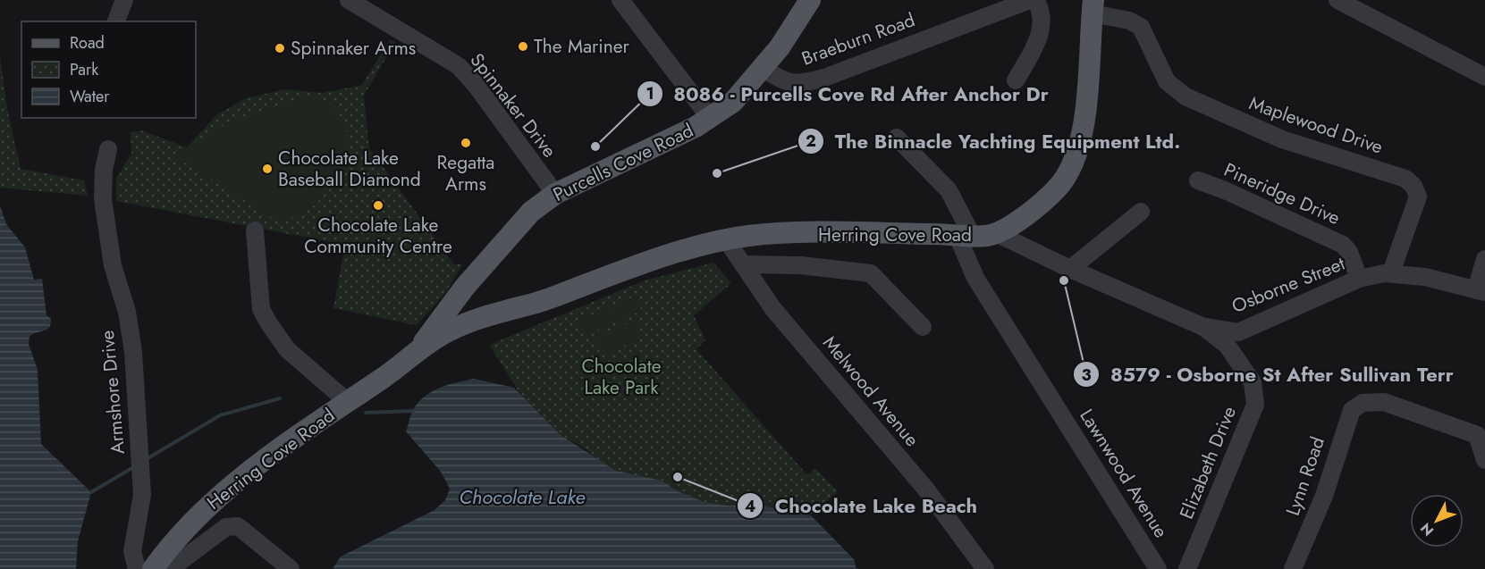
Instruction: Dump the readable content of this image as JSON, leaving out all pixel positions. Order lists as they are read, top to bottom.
{
  "streets": {
    "main road": ["Purcells Cove Road", "Herring Cove Road"],
    "street": [
      "Braeburn Road",
      "Spinnaker Drive",
      "Maplewood Drive",
      "Pineridge Drive",
      "Osborne Street",
      "Melwood Avenue",
      "Armshore Drive",
      "Elizabeth Drive",
      "Lawnwood Avenue",
      "Lynn Road"
    ]
  },
  "crossings": [
    ["Braeburn Road", "Purcells Cove Road"],
    ["Spinnaker Drive", "Purcells Cove Road"],
    ["Maplewood Drive", "Herring Cove Road"],
    ["Maplewood Drive", "Osborne Street"],
    ["Purcells Cove Road", "Herring Cove Road"],
    ["Pineridge Drive", "Osborne Street"],
    ["Herring Cove Road", "Osborne Street"],
    ["Herring Cove Road", "Melwood Avenue"],
    ["Herring Cove Road", "Lawnwood Avenue"],
    ["Osborne Street", "Elizabeth Drive"]
  ],
  "water": ["Chocolate Lake"],
  "parks": ["Chocolate Lake Park"],
  "places": [
    "The Mariner",
    "Spinnaker Arms",
    "Regatta Arms",
    "8086 - Purcells Cove Rd After Anchor Dr",
    "Chocolate Lake Baseball Diamond",
    "The Binnacle Yachting Equipment Ltd.",
    "Chocolate Lake Community Centre",
    "8579 - Osborne St After Sullivan Terr",
    "Chocolate Lake Beach"
  ],
  "legend": ["Road", "Park", "Water"],
  "north": "bottom left"
}
